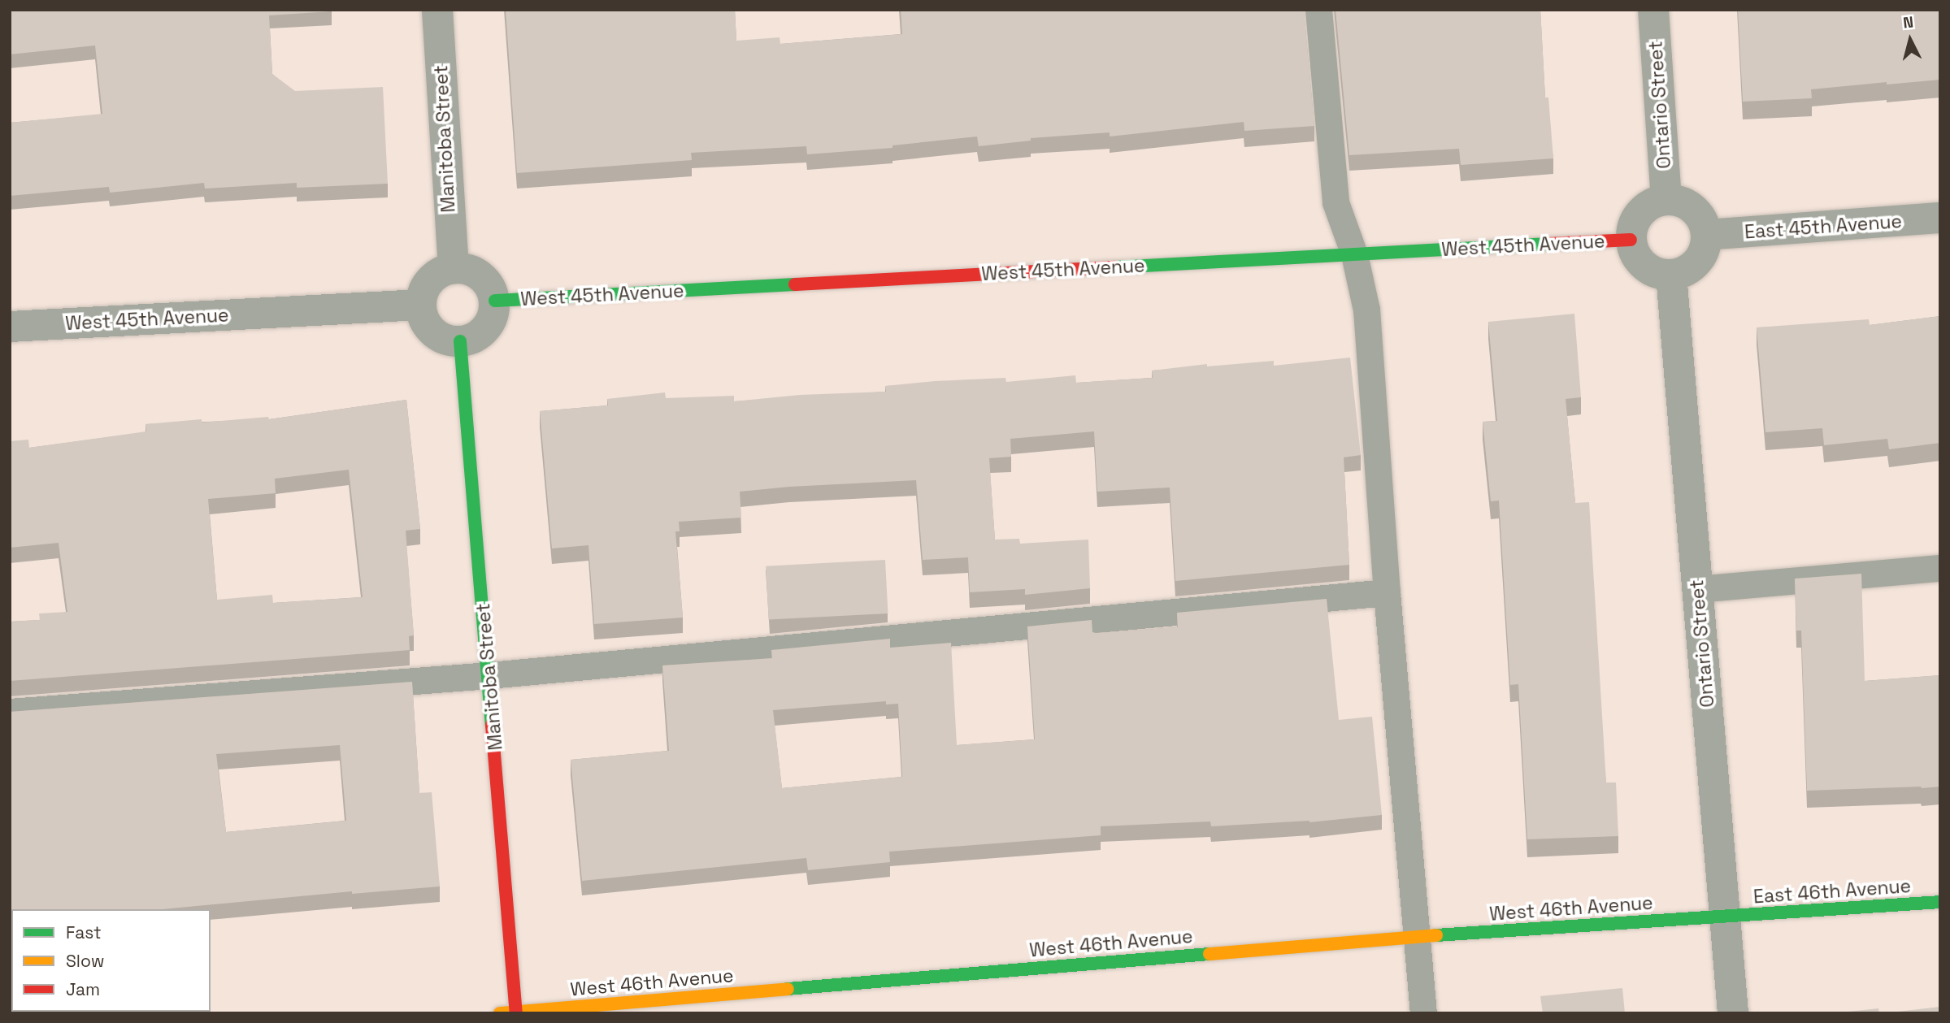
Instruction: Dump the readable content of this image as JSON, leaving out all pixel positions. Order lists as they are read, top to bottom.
{
  "streets": {
    "street": [
      "Ontario Street",
      "Manitoba Street",
      "East 45th Avenue",
      "West 45th Avenue",
      "East 46th Avenue",
      "West 46th Avenue"
    ]
  },
  "crossings": [
    ["Ontario Street", "East 45th Avenue"],
    ["Ontario Street", "West 45th Avenue"],
    ["Ontario Street", "East 46th Avenue"],
    ["Ontario Street", "West 46th Avenue"],
    ["Manitoba Street", "West 45th Avenue"],
    ["Manitoba Street", "West 46th Avenue"],
    ["East 45th Avenue", "West 45th Avenue"],
    ["East 46th Avenue", "West 46th Avenue"]
  ],
  "legend": ["Fast", "Slow", "Jam"],
  "north": "top"
}
